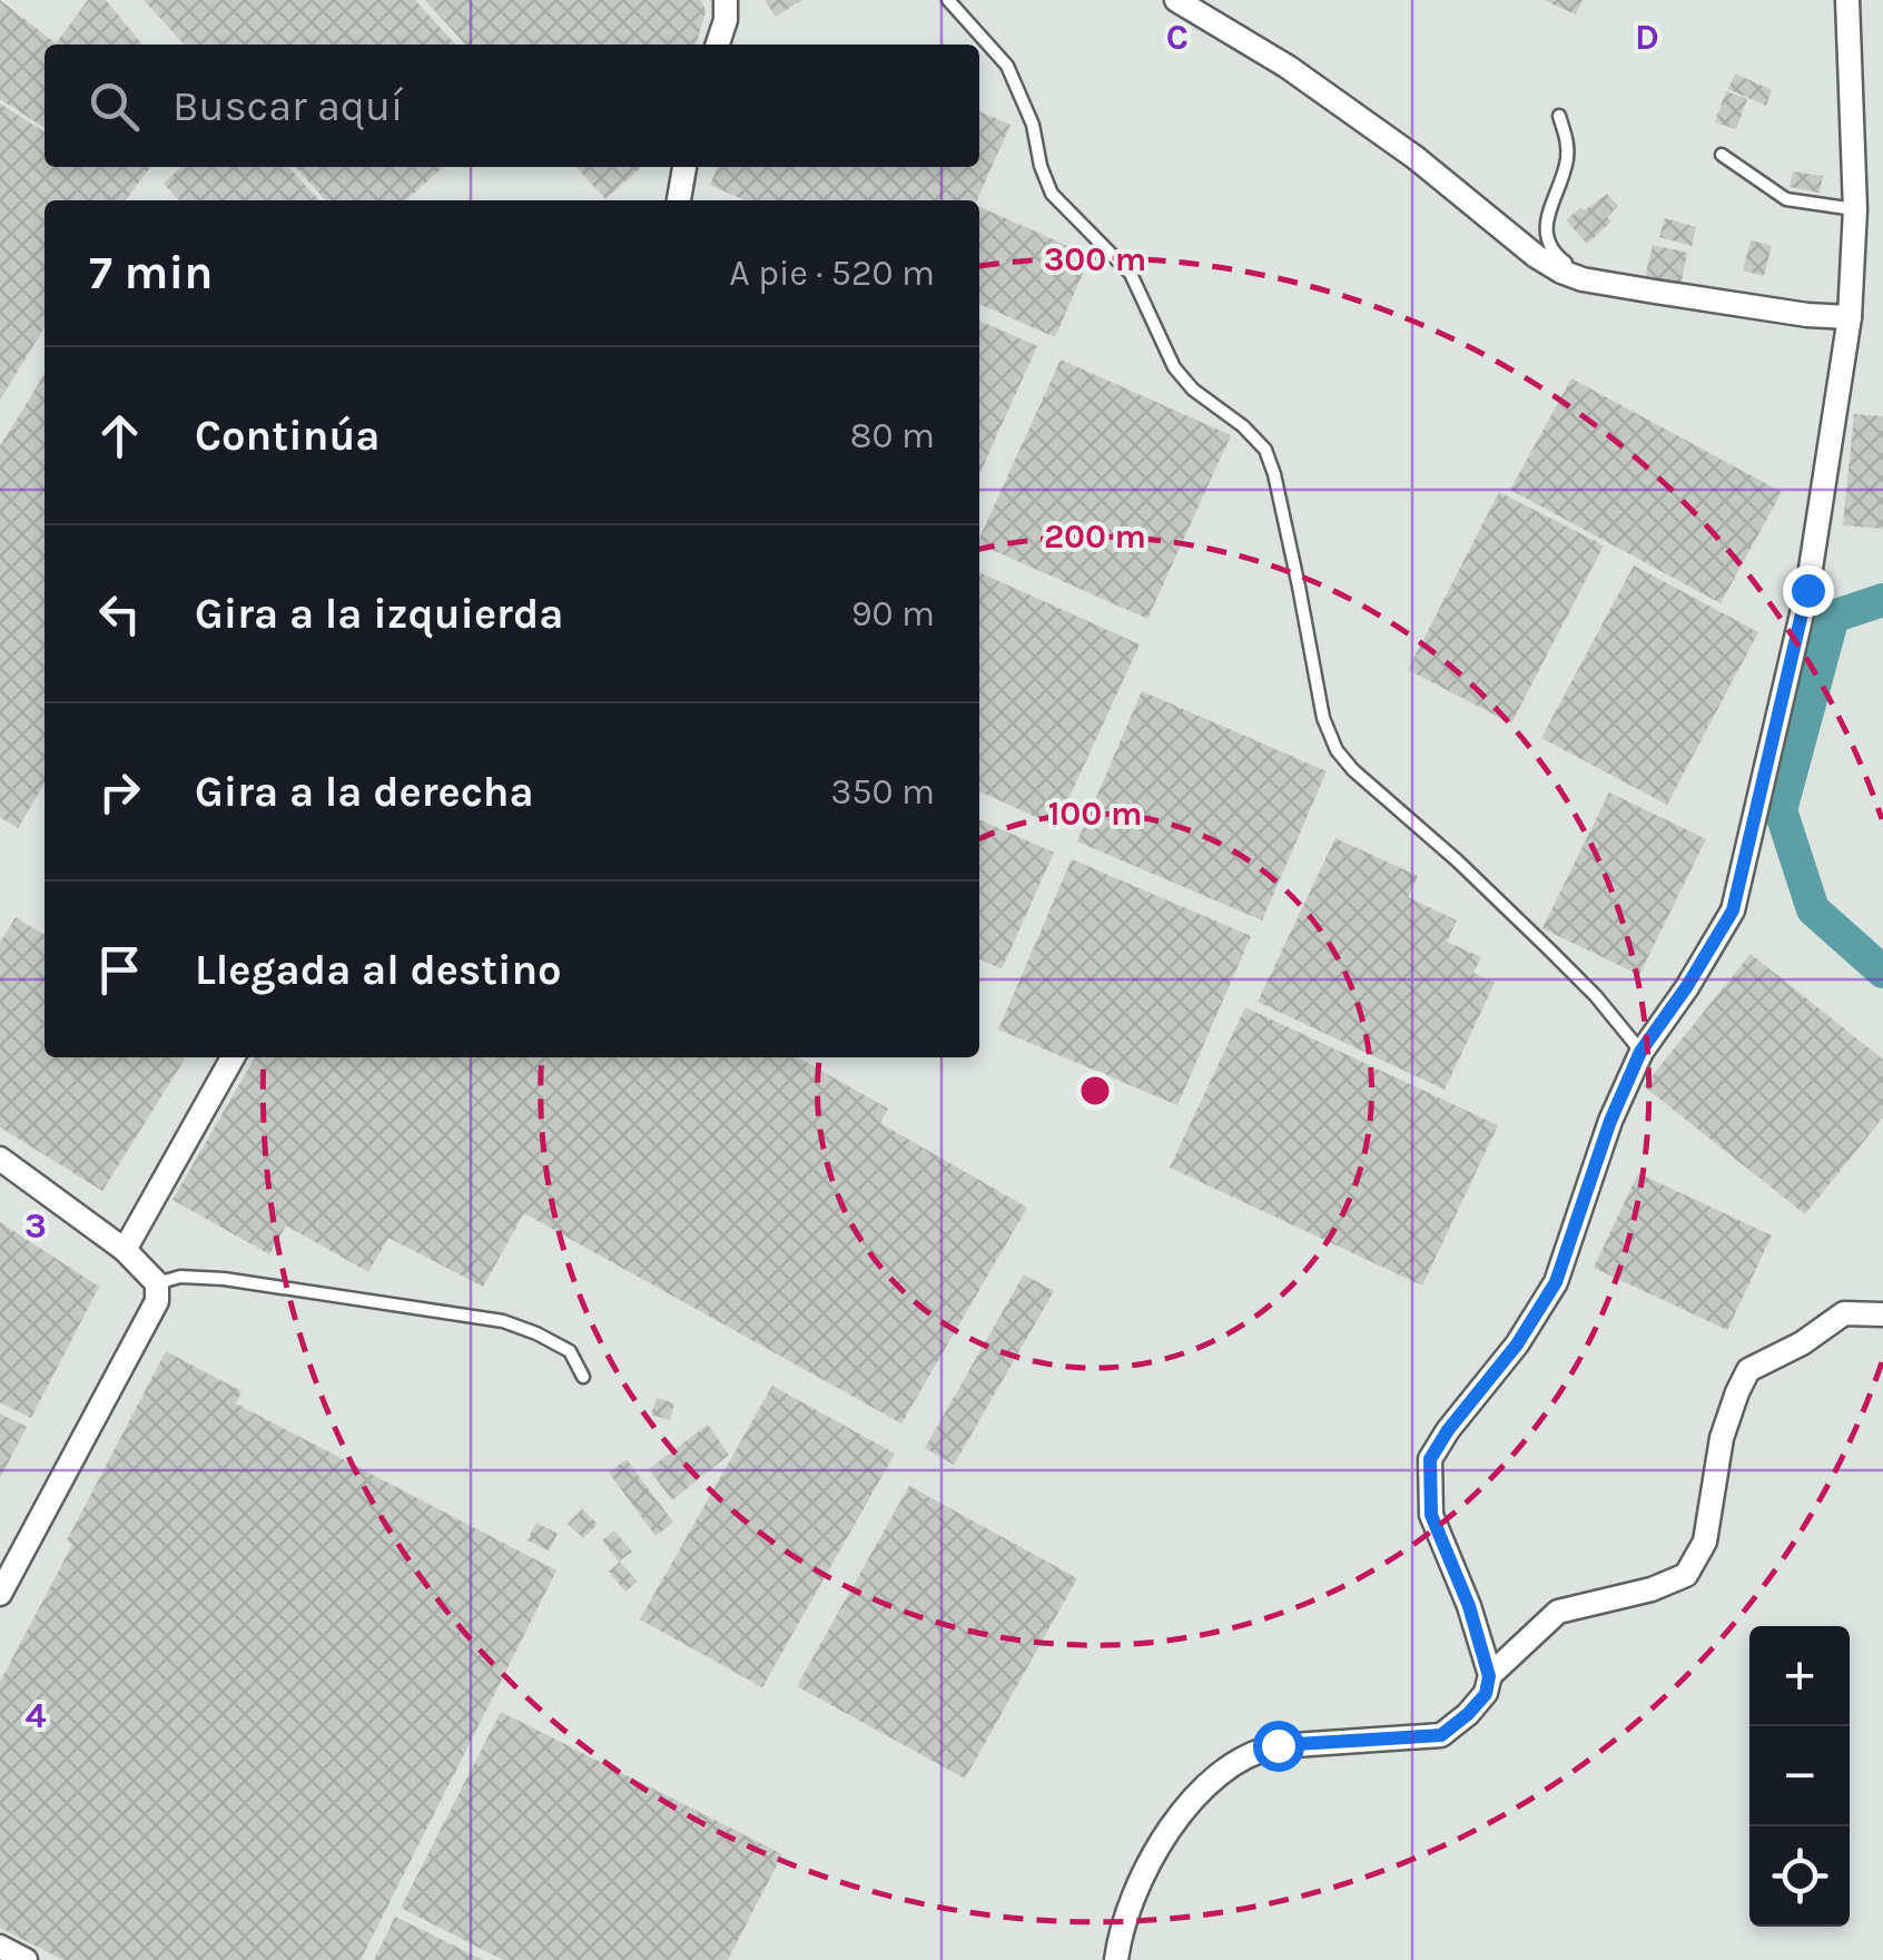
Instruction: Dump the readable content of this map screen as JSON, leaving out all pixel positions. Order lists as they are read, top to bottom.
{
  "page": {
    "search": "Buscar aquí",
    "heading": ["7 min", "A pie · 520 m"],
    "list": [
      ["Continúa", "80 m"],
      ["Gira a la izquierda", "90 m"],
      ["Gira a la derecha", "350 m"],
      "Llegada al destino"
    ],
    "map_buttons": ["+", "−"]
  },
  "grid": {
    "columns": ["C", "D"],
    "rows": ["3", "4"]
  },
  "rings": ["300 m", "200 m", "100 m"]
}
